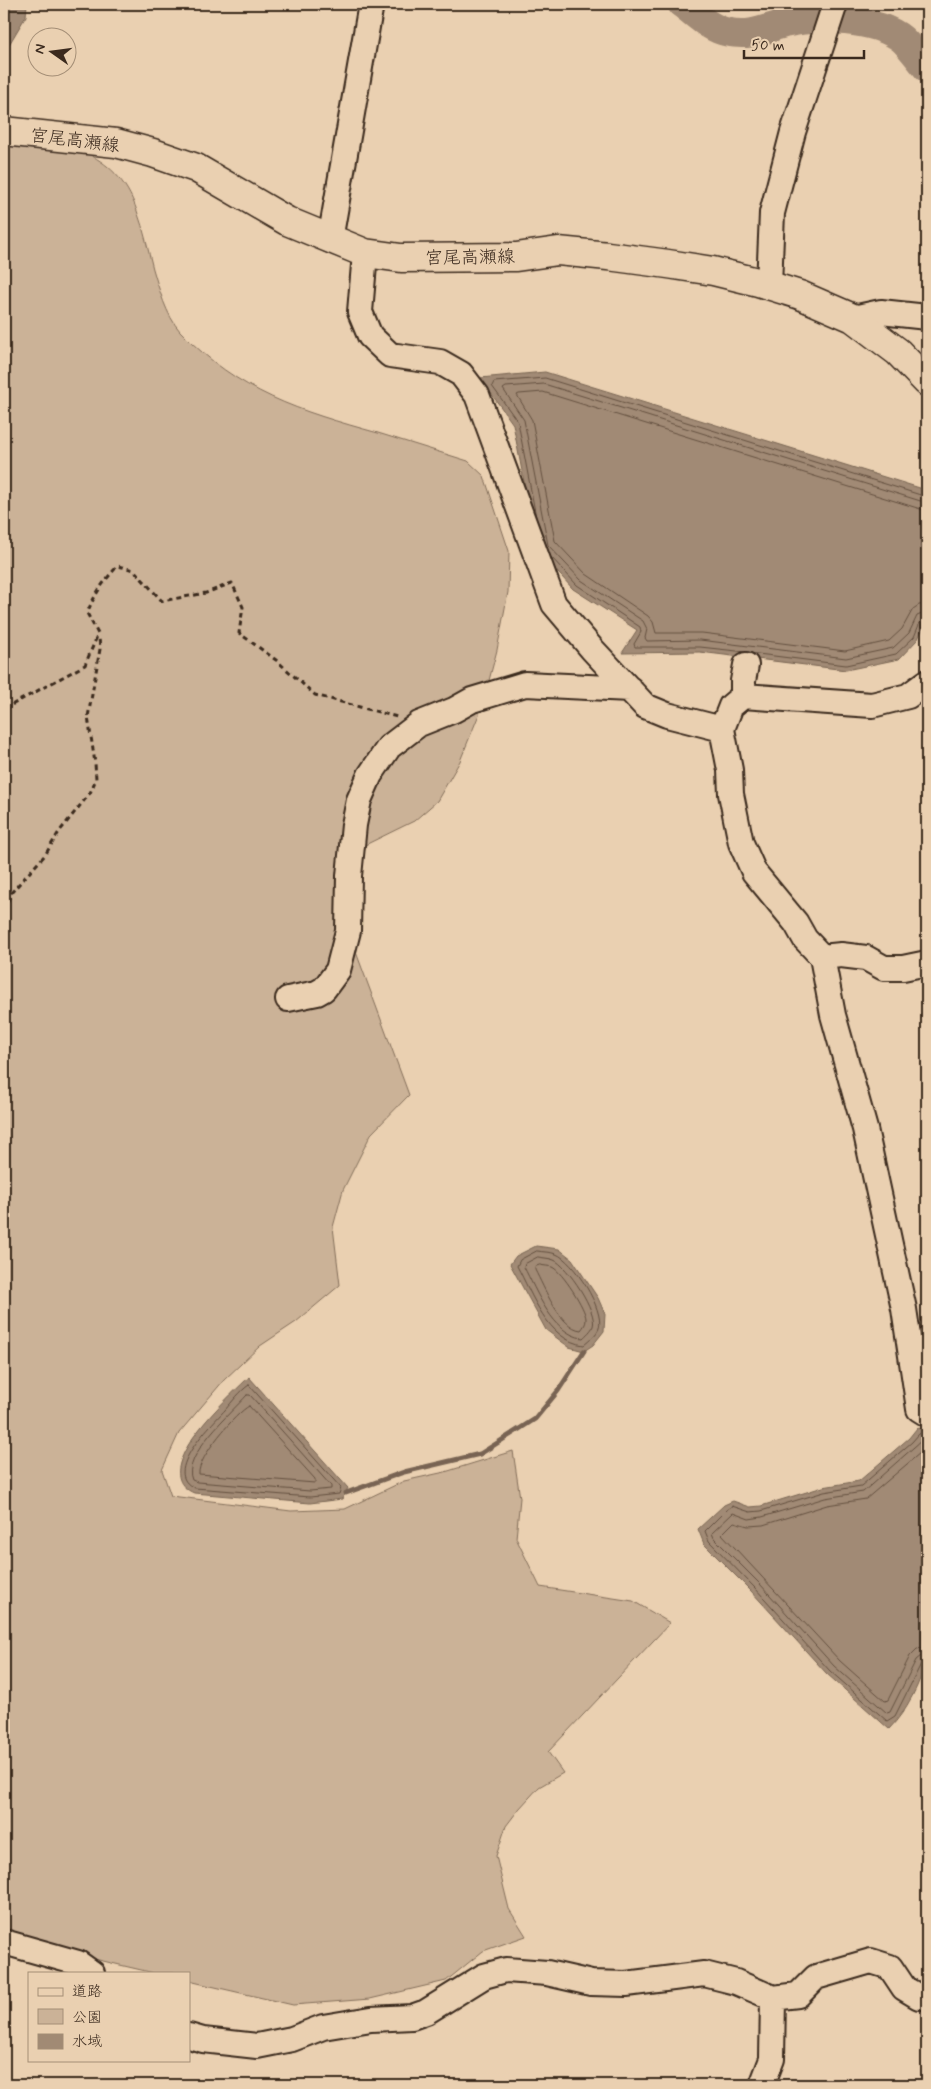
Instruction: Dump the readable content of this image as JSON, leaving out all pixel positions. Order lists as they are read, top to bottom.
{
  "streets": {
    "main road": ["宮尾高瀬線"]
  },
  "legend": ["道路", "公園", "水域"],
  "scale_bar": "50 m",
  "north": "left"
}
